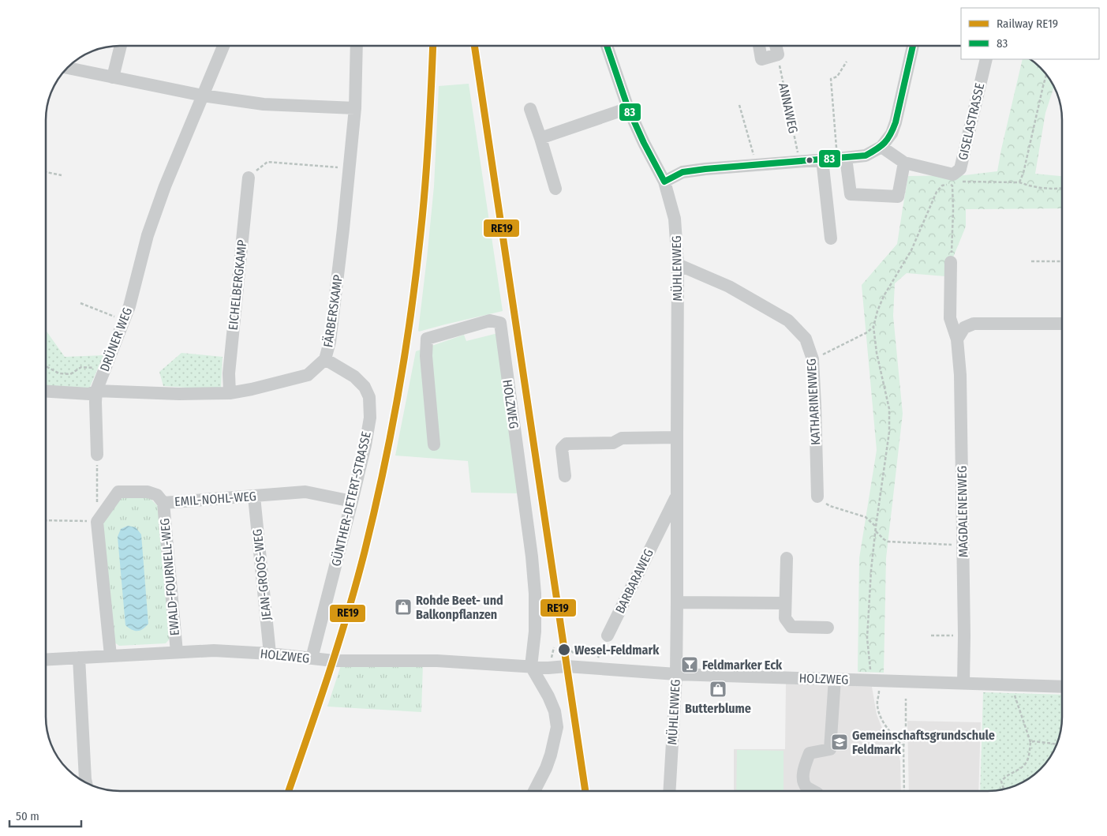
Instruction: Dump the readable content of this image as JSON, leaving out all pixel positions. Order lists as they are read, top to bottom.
{
  "streets": {
    "street": [
      "GISELASTRASSE",
      "MÜHLENWEG",
      "EICHELBERGKAMP",
      "FÄRBERSKAMP",
      "DRÜNER WEG",
      "KATHARINENWEG",
      "HOLZWEG",
      "EMIL-NOHL-WEG",
      "GÜNTHER-DETERT-STRASSE",
      "MAGDALENENWEG",
      "JEAN-GROOS-WEG",
      "EWALD-FOURNELL-WEG",
      "BARBARAWEG"
    ],
    "path": ["ANNAWEG"]
  },
  "crossings": [
    ["MÜHLENWEG", "KATHARINENWEG"],
    ["MÜHLENWEG", "HOLZWEG"],
    ["MÜHLENWEG", "BARBARAWEG"],
    ["EICHELBERGKAMP", "FÄRBERSKAMP"],
    ["FÄRBERSKAMP", "DRÜNER WEG"],
    ["FÄRBERSKAMP", "GÜNTHER-DETERT-STRASSE"],
    ["HOLZWEG", "GÜNTHER-DETERT-STRASSE"],
    ["HOLZWEG", "MAGDALENENWEG"],
    ["HOLZWEG", "JEAN-GROOS-WEG"],
    ["HOLZWEG", "EWALD-FOURNELL-WEG"],
    ["EMIL-NOHL-WEG", "GÜNTHER-DETERT-STRASSE"],
    ["EMIL-NOHL-WEG", "JEAN-GROOS-WEG"],
    ["EMIL-NOHL-WEG", "EWALD-FOURNELL-WEG"]
  ],
  "places": {
    "shop": ["Rohde Beet- und Balkonpflanzen", "Butterblume"],
    "other": ["Wesel-Feldmark"],
    "bar": ["Feldmarker Eck"],
    "school or university": ["Gemeinschaftsgrundschule Feldmark"]
  },
  "lines": ["rail line RE19", "transit line 83"],
  "legend": ["Railway RE19", "83"],
  "scale_bar": "50 m"
}
